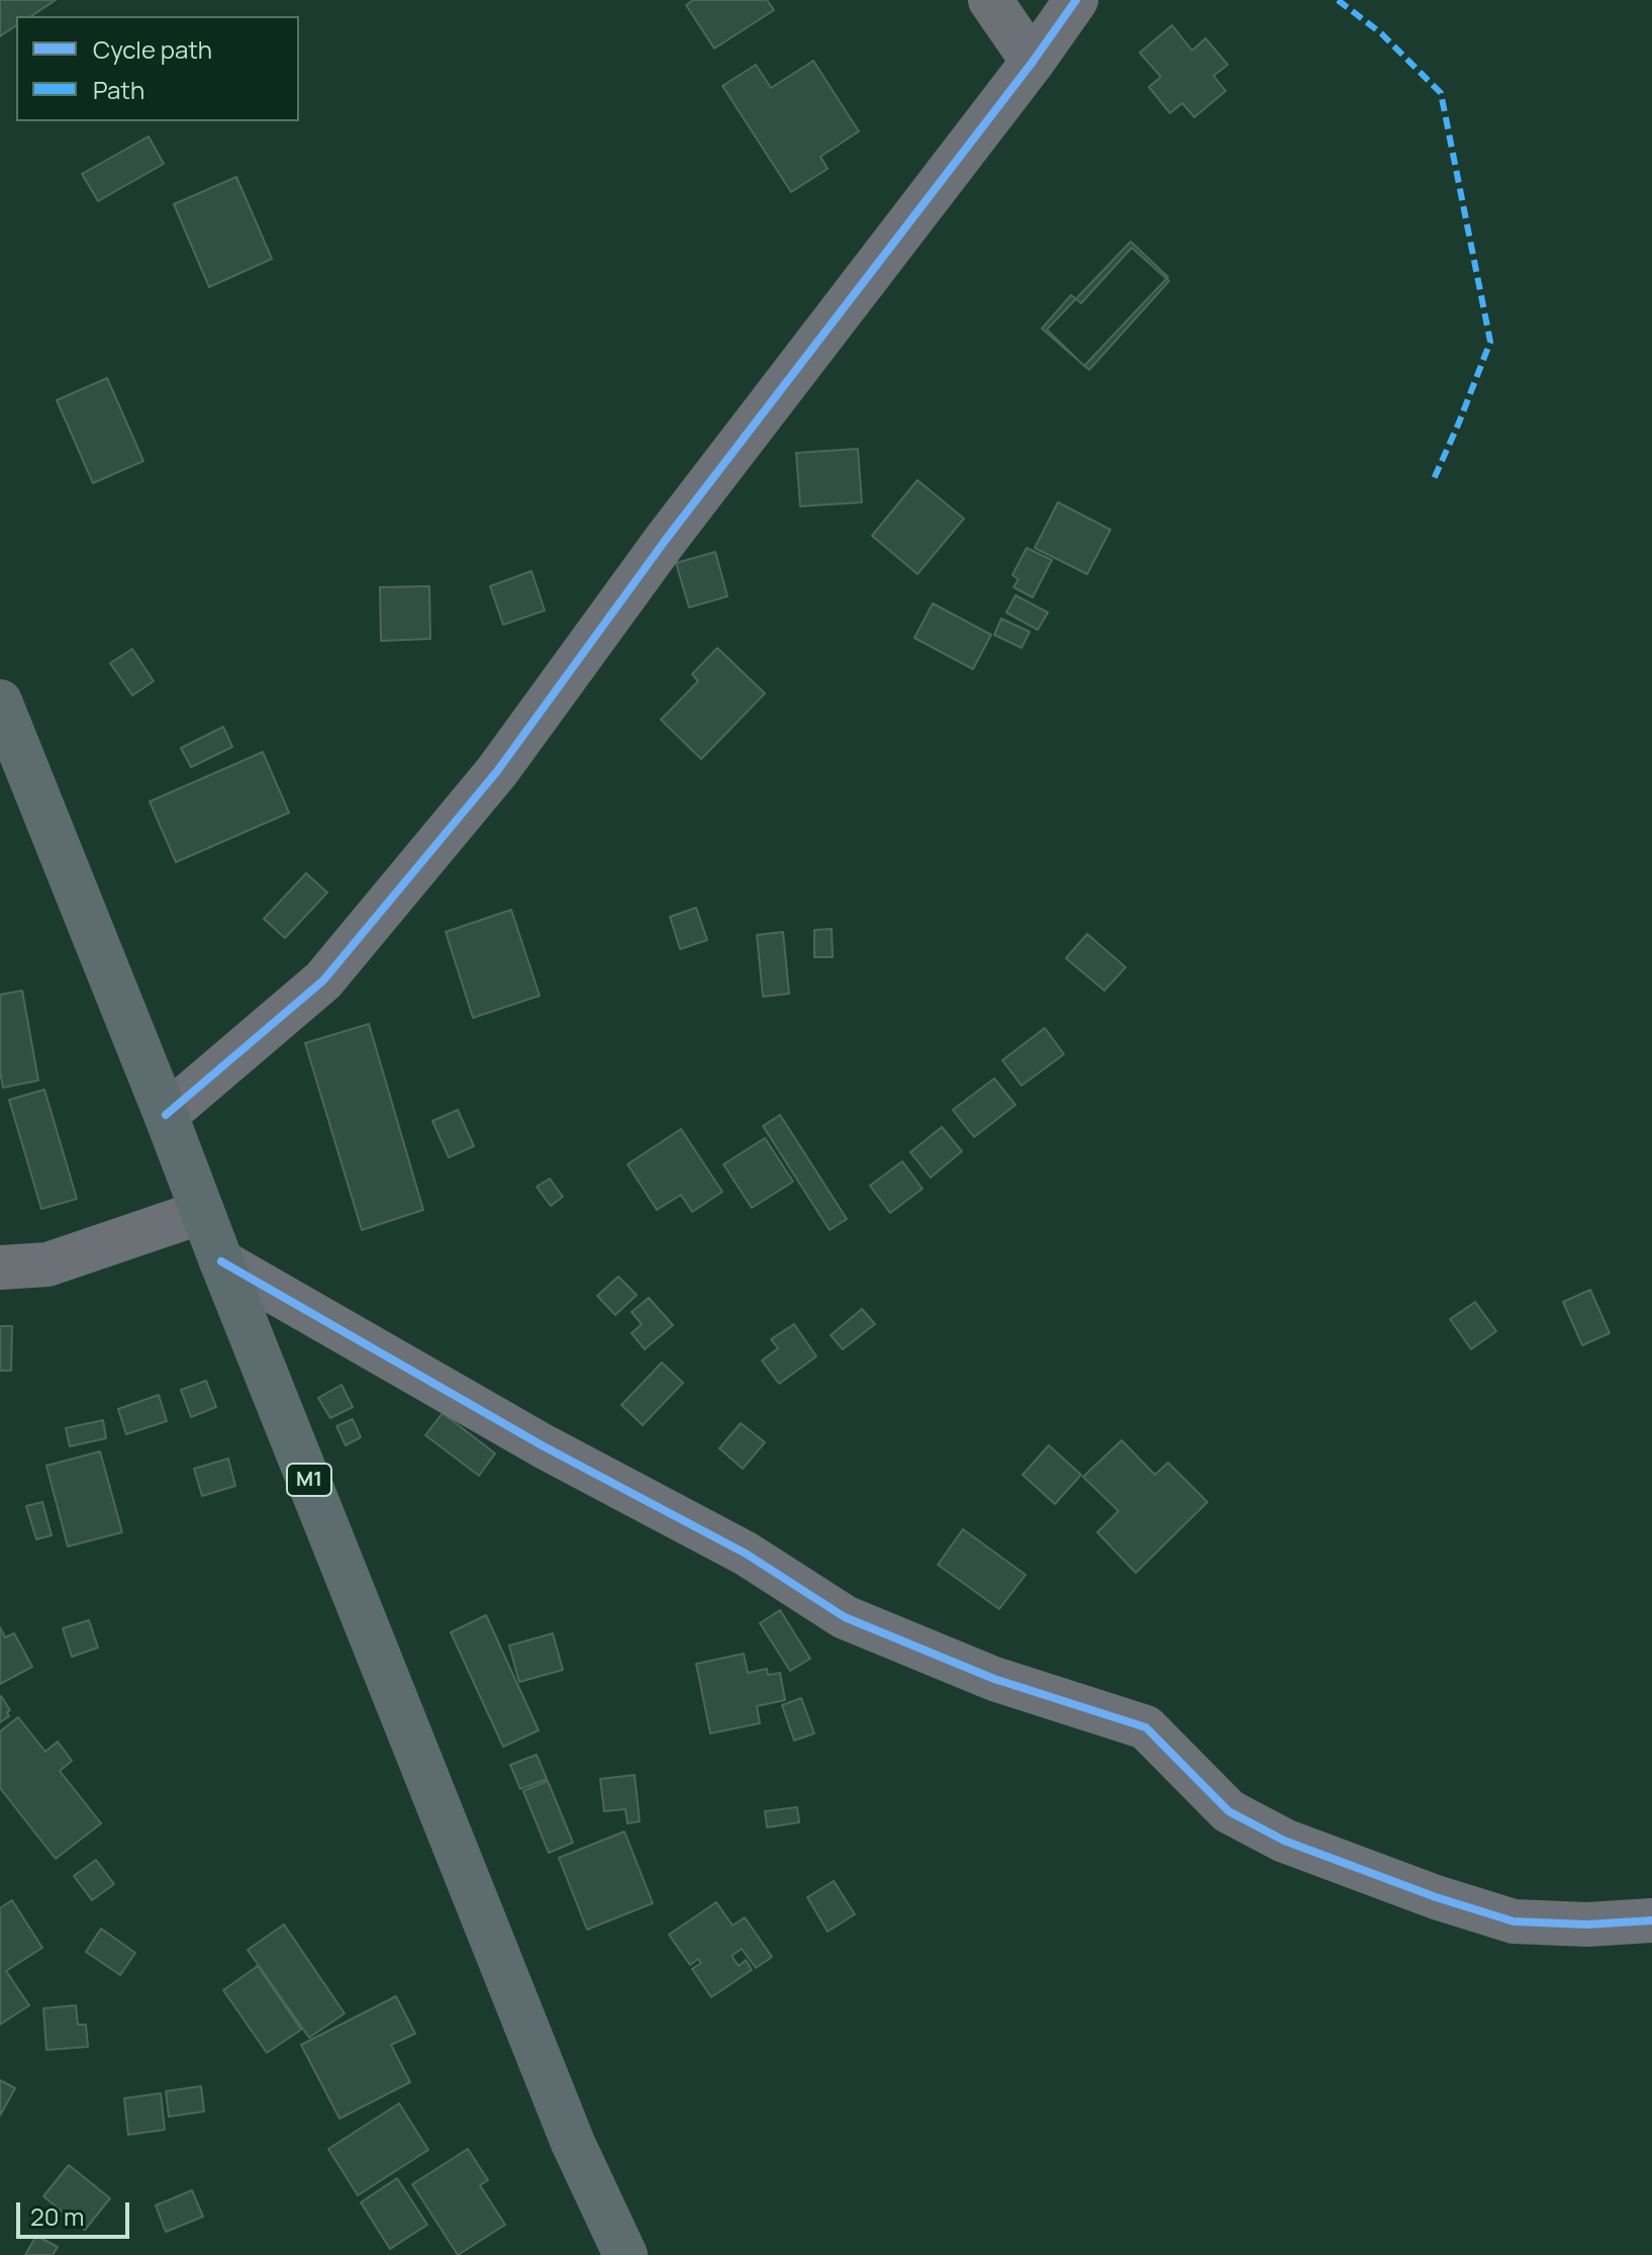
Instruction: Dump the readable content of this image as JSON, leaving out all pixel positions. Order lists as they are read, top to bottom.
{
  "streets": {
    "highway": ["M1"]
  },
  "legend": ["Cycle path", "Path"],
  "scale_bar": "20 m"
}
